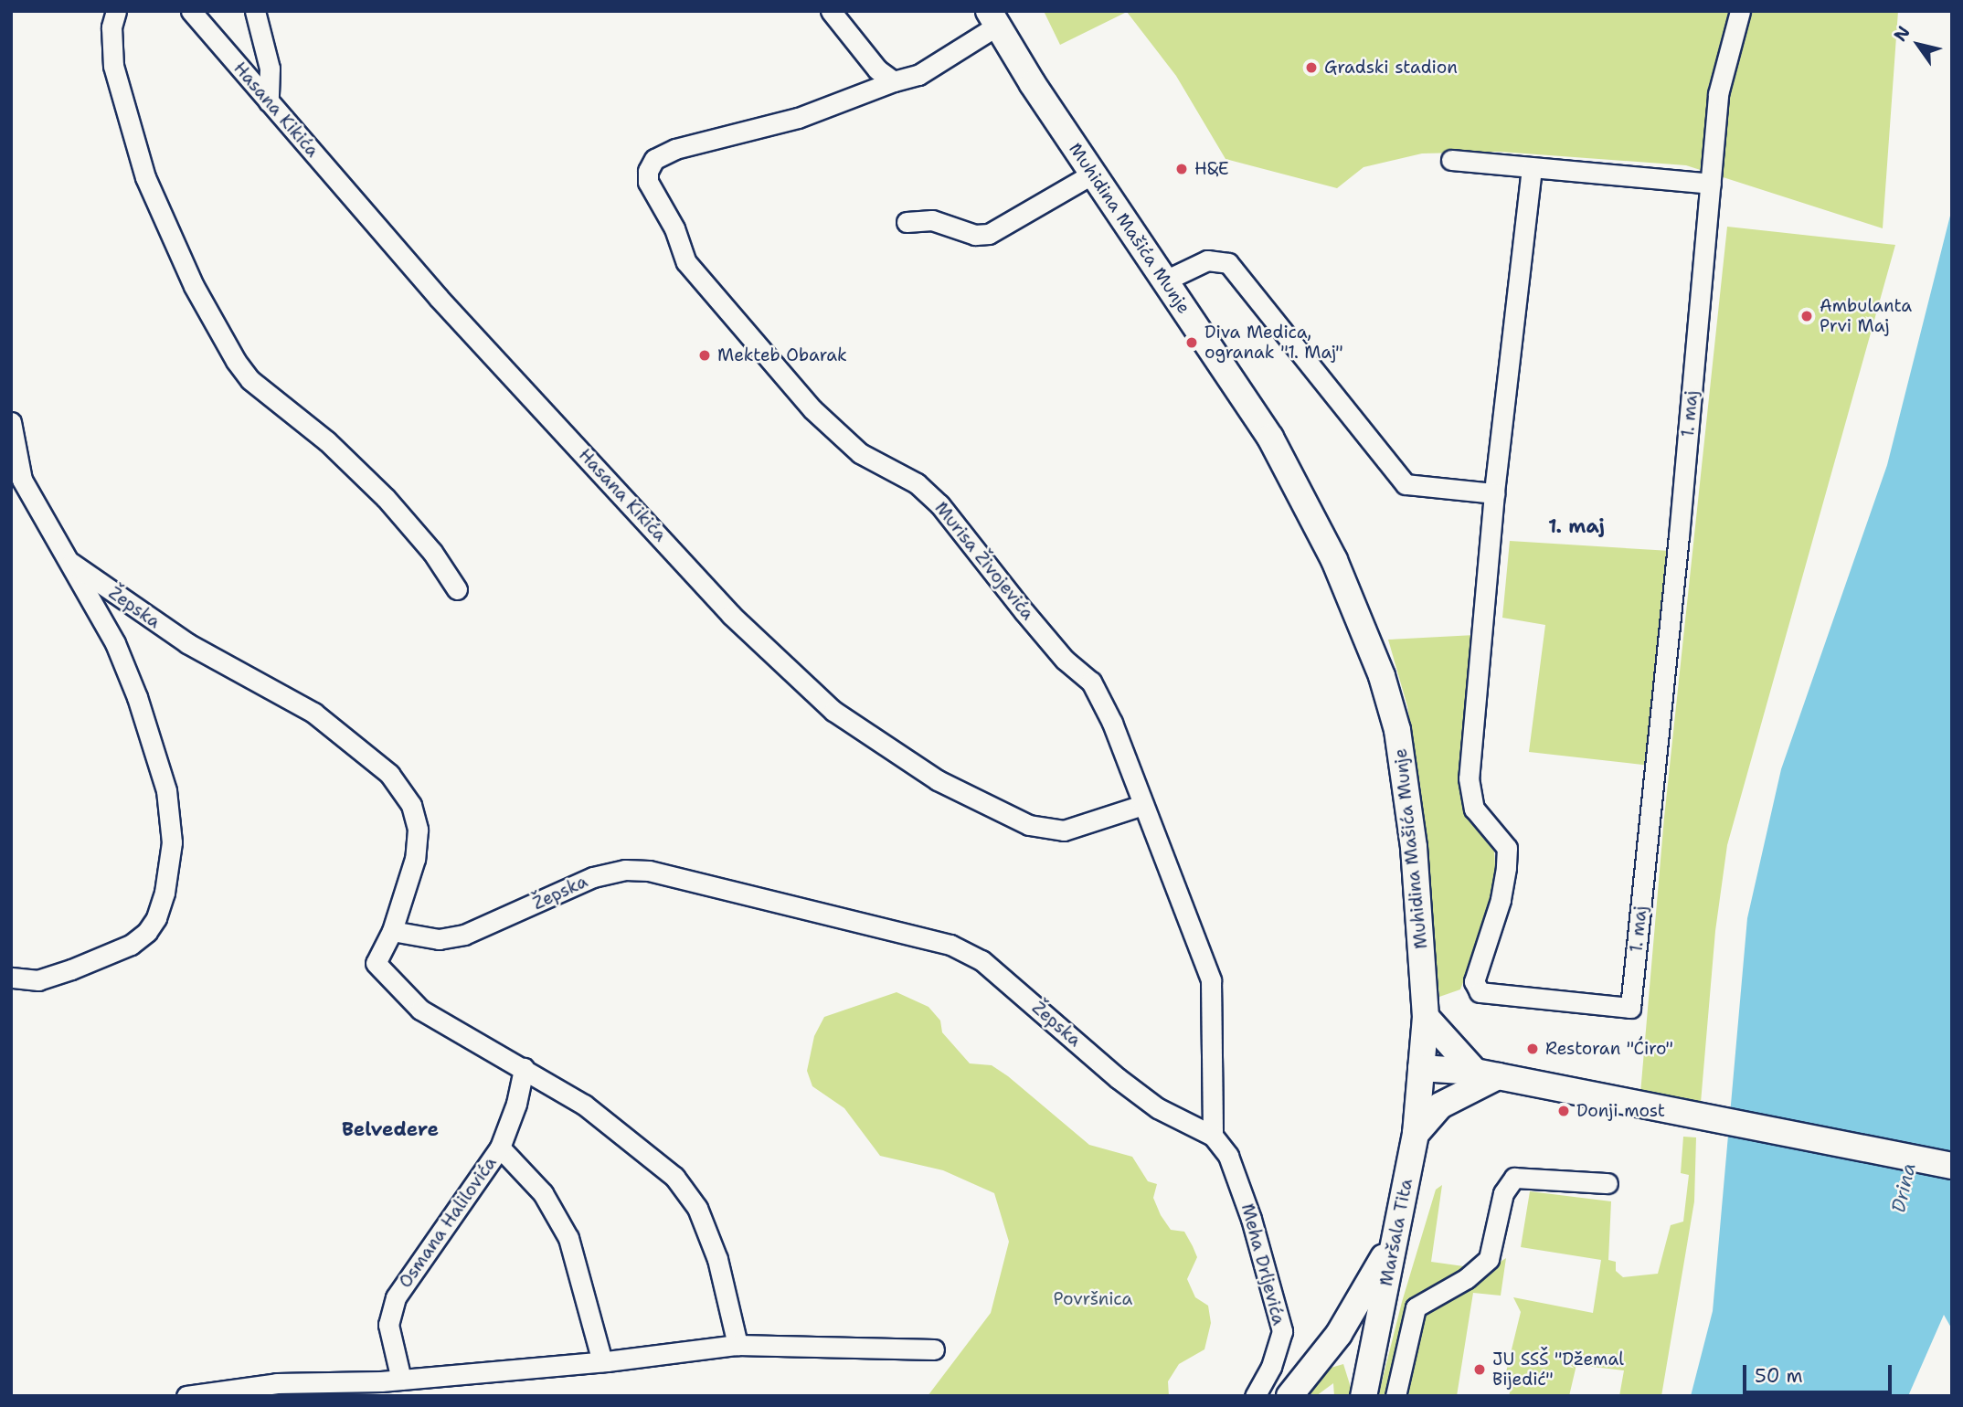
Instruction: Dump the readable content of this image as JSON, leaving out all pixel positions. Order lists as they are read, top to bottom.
{
  "streets": {
    "main road": ["Muhidina Mašića Munje", "Maršala Tita"],
    "street": [
      "Hasana Kikića",
      "1. maj",
      "Murisa Živojevića",
      "Žepska",
      "Osmana Halilovića",
      "Meha Drljevića"
    ]
  },
  "crossings": [
    ["Hasana Kikića", "Murisa Živojevića"],
    ["Muhidina Mašića Munje", "Murisa Živojevića"],
    ["Muhidina Mašića Munje", "Maršala Tita"],
    ["Murisa Živojevića", "Žepska"],
    ["Murisa Živojevića", "Meha Drljevića"],
    ["Žepska", "Meha Drljevića"]
  ],
  "districts": ["1. maj", "Belvedere"],
  "water": ["Drina"],
  "parks": ["Površnica"],
  "places": [
    "Gradski stadion",
    "H&E",
    "Ambulanta Prvi Maj",
    "Diva Medica, ogranak \"1. Maj\"",
    "Mekteb Obarak",
    "Restoran \"Ćiro\"",
    "Donji most",
    "JU SSŠ \"Džemal Bijedić\""
  ],
  "scale_bar": "50 m",
  "north": "top left"
}
